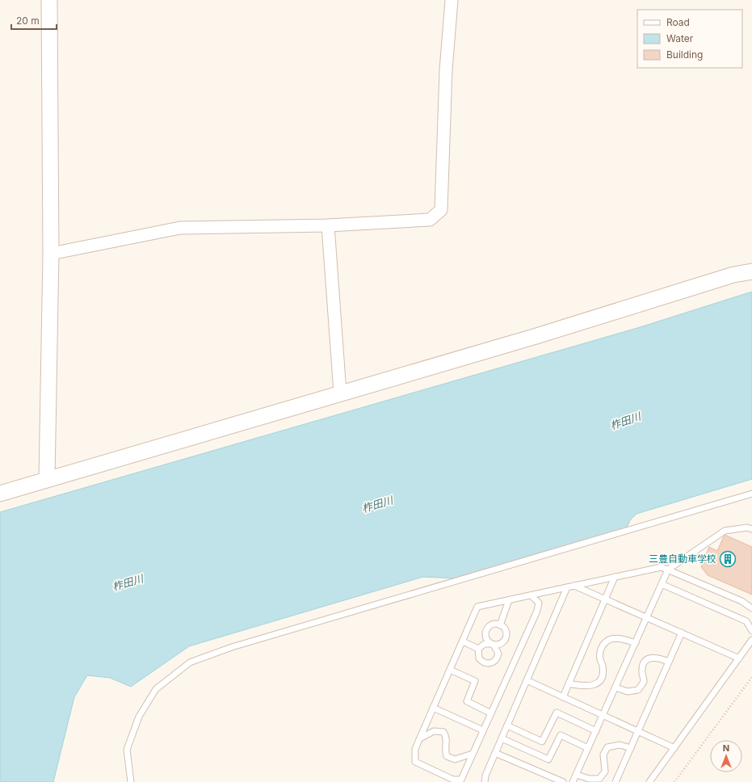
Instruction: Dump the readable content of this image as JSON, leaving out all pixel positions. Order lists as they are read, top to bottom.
{
  "water": ["柞田川"],
  "places": {
    "building": ["三豊自動車学校"]
  },
  "legend": ["Road", "Water", "Building"],
  "scale_bar": "20 m",
  "north": "top"
}
